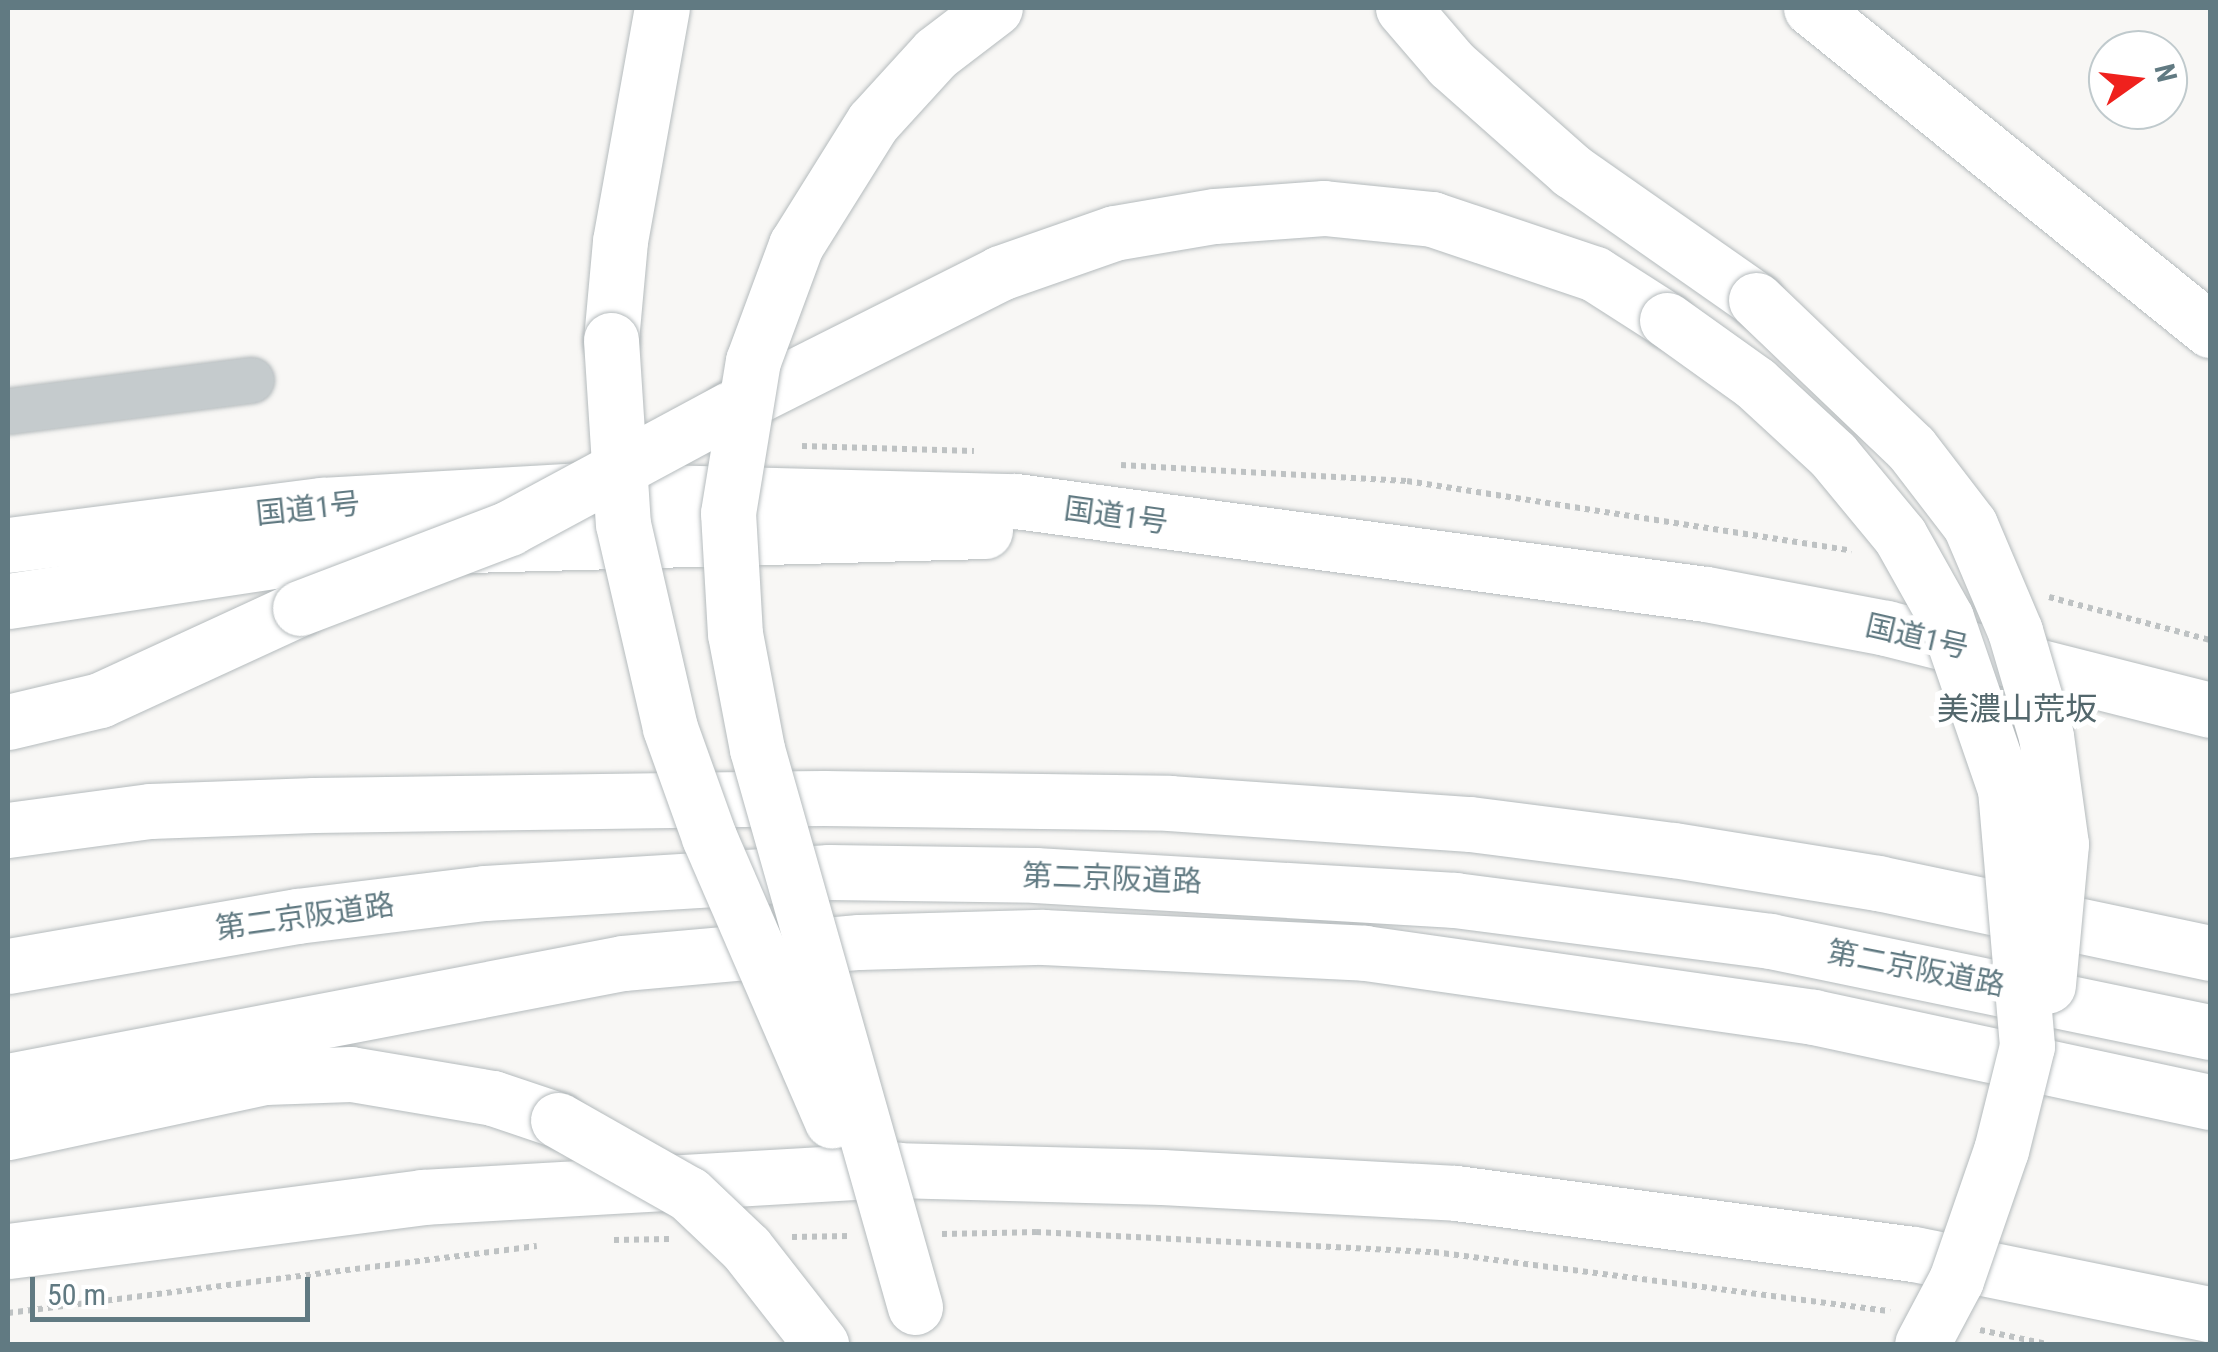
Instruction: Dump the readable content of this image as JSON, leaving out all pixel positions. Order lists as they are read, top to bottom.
{
  "streets": {
    "highway": ["国道1号", "第二京阪道路"]
  },
  "districts": ["美濃山荒坂"],
  "scale_bar": "50 m",
  "north": "right"
}
